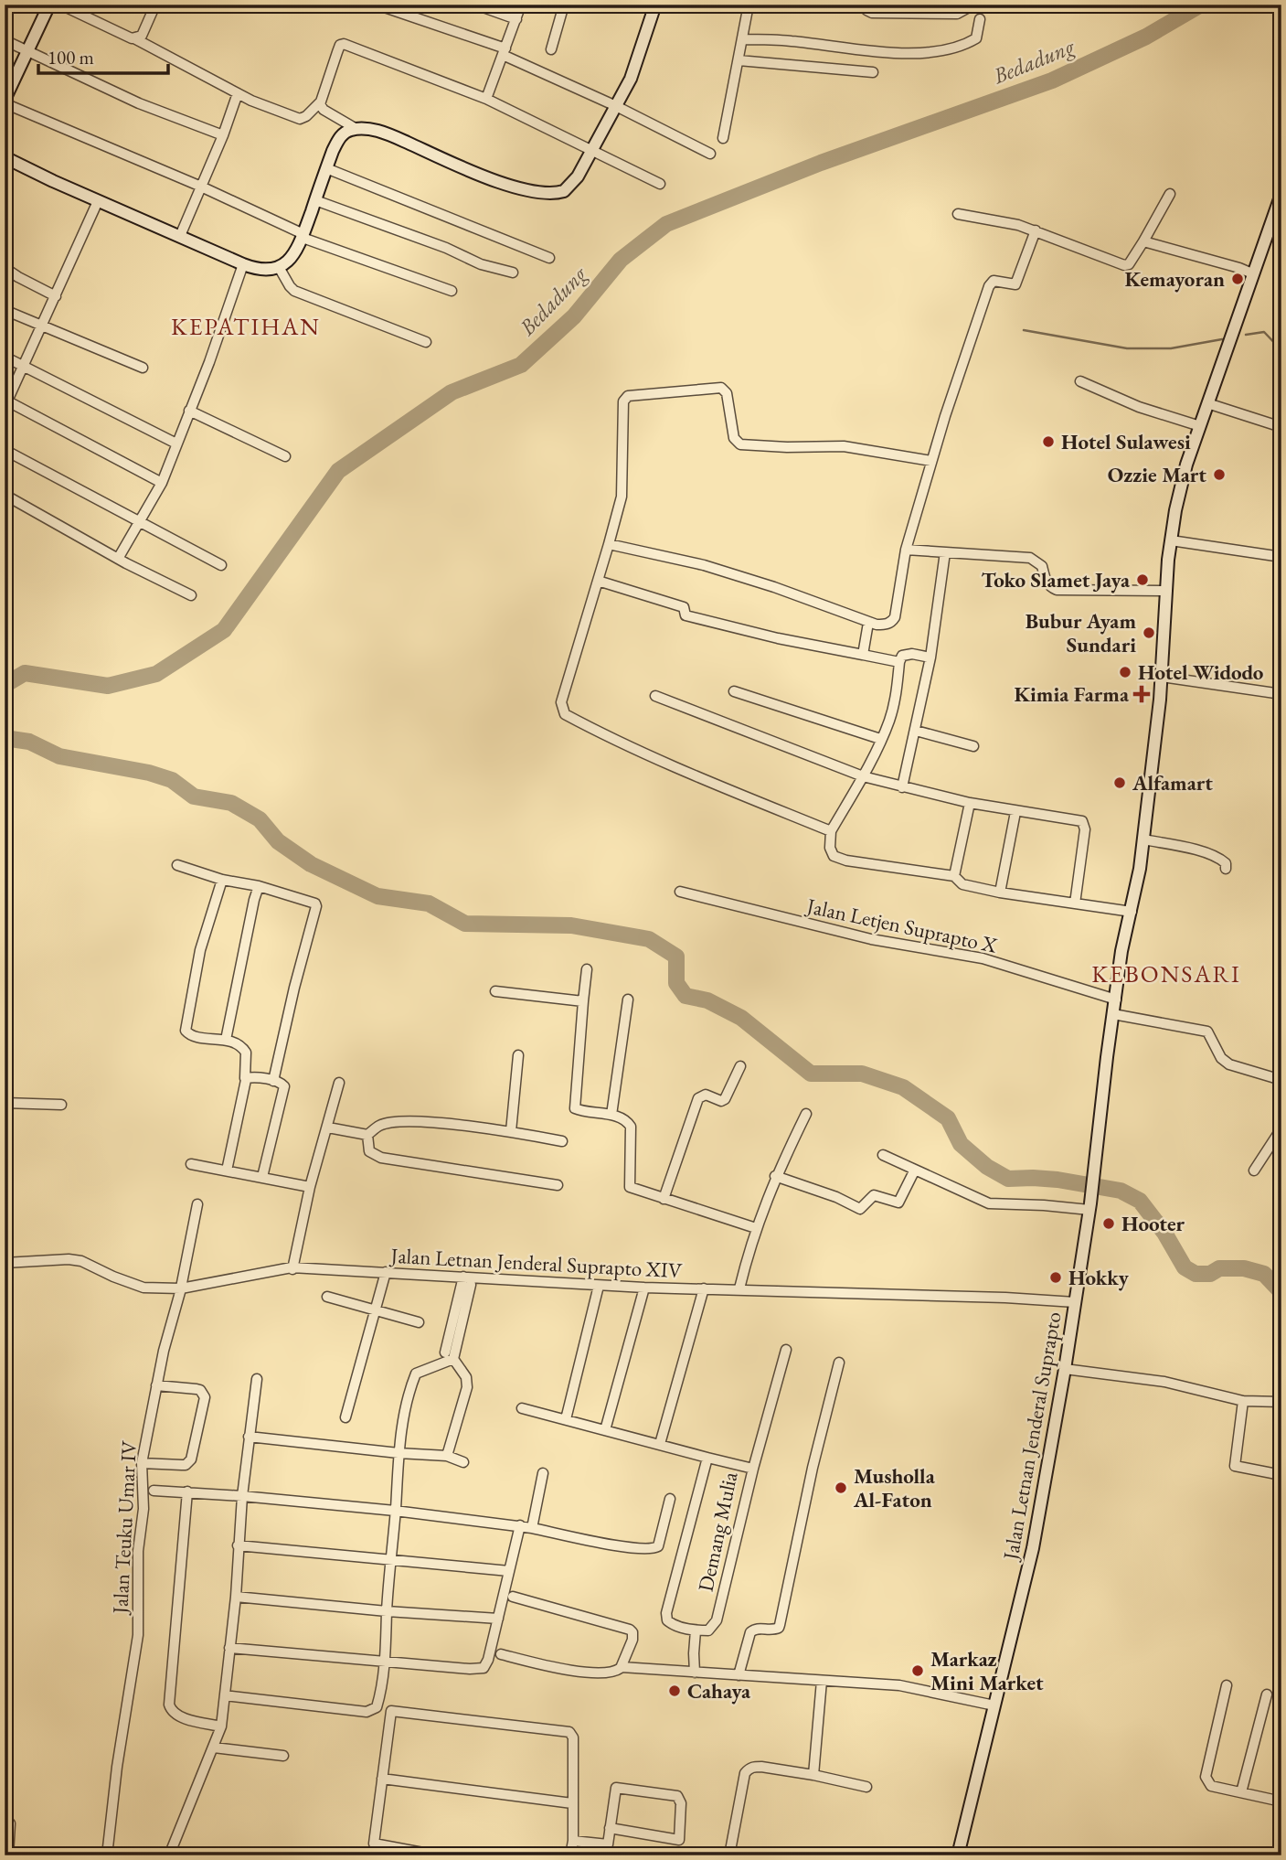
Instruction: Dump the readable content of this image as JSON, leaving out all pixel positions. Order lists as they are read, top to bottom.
{
  "streets": {
    "main road": ["Jalan Letnan Jenderal Suprapto"],
    "street": [
      "Jalan Letjen Suprapto X",
      "Jalan Letnan Jenderal Suprapto XIV",
      "Jalan Teuku Umar IV",
      "Demang Mulia"
    ]
  },
  "crossings": [
    ["Jalan Letjen Suprapto X", "Jalan Letnan Jenderal Suprapto"],
    ["Jalan Letnan Jenderal Suprapto XIV", "Jalan Letnan Jenderal Suprapto"],
    ["Jalan Letnan Jenderal Suprapto XIV", "Jalan Teuku Umar IV"]
  ],
  "districts": ["KEPATIHAN", "KEBONSARI"],
  "water": ["Bedadung"],
  "places": {
    "other": [
      "Kemayoran",
      "Hotel Sulawesi",
      "Ozzie Mart",
      "Toko Slamet Jaya",
      "Bubur Ayam Sundari",
      "Hotel Widodo",
      "Alfamart",
      "Hooter",
      "Hokky",
      "Musholla Al-Faton",
      "Markaz Mini Market",
      "Cahaya"
    ],
    "health": ["Kimia Farma"]
  },
  "scale_bar": "100 m"
}
